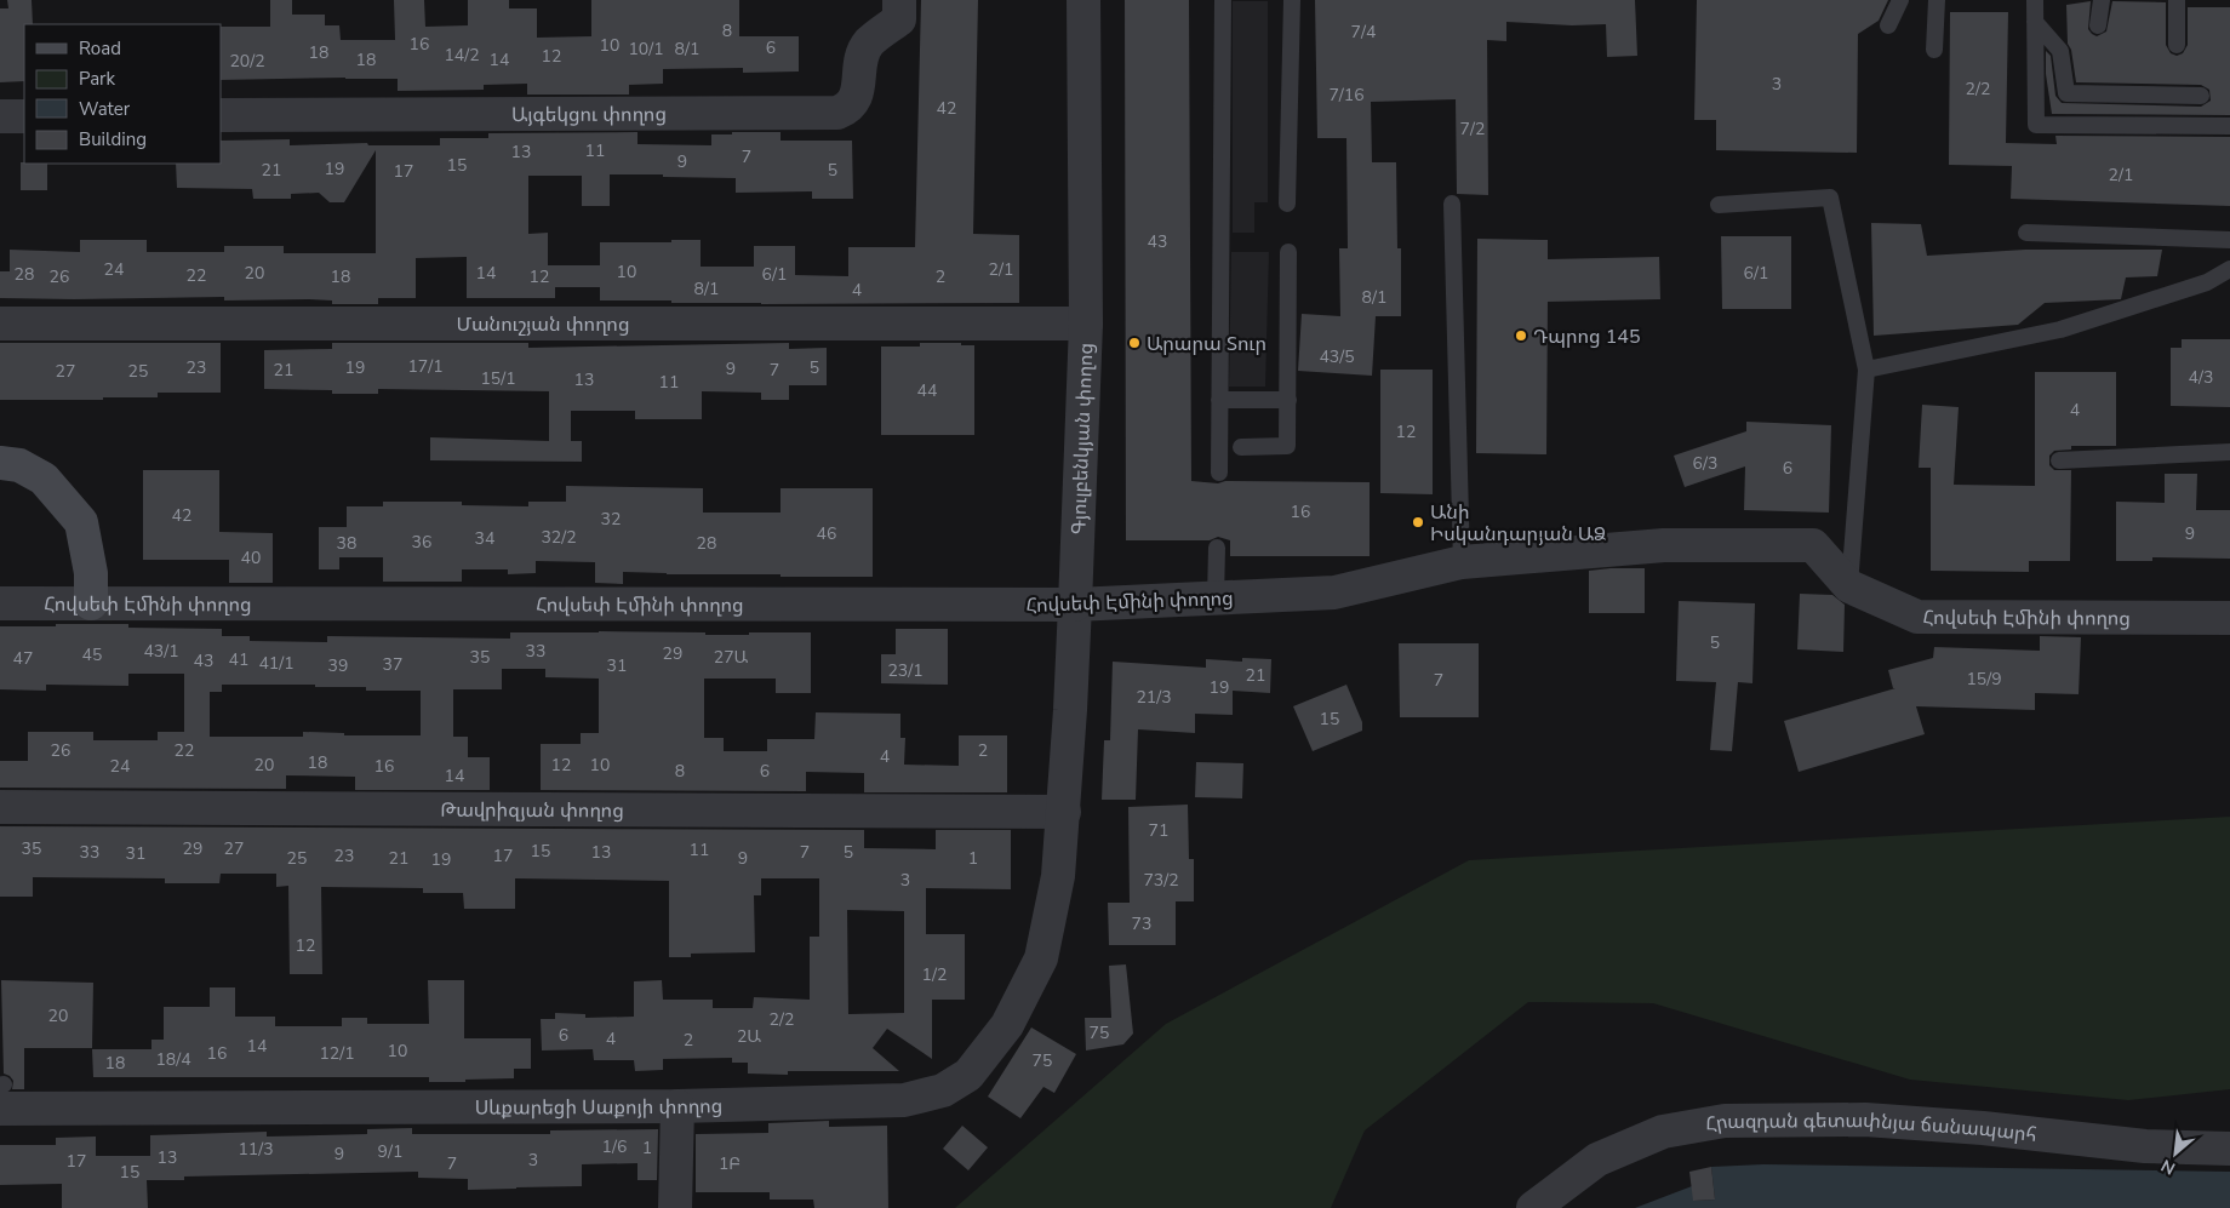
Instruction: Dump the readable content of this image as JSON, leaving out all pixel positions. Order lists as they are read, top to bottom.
{
  "streets": {
    "street": [
      "Այգեկցու փողոց",
      "Մանուշյան փողոց",
      "Գյուլբենկյան փողոց",
      "Հովսեփ Էմինի փողոց",
      "Թավրիզյան փողոց",
      "Սևքարեցի Սաքոյի փողոց",
      "Հրազդան գետափնյա ճանապարհ"
    ]
  },
  "crossings": [
    ["Մանուշյան փողոց", "Գյուլբենկյան փողոց"],
    ["Գյուլբենկյան փողոց", "Հովսեփ Էմինի փողոց"],
    ["Գյուլբենկյան փողոց", "Թավրիզյան փողոց"],
    ["Գյուլբենկյան փողոց", "Սևքարեցի Սաքոյի փողոց"]
  ],
  "places": ["Դպրոց 145", "Արարա Տուր", "Անի Իսկանդարյան ԱՁ"],
  "house_numbers": [
    "8",
    "7/4",
    "16",
    "10",
    "6",
    "10/1",
    "8/1",
    "18",
    "14/2",
    "12",
    "18",
    "14",
    "20/2",
    "3",
    "2/2",
    "7/16",
    "42",
    "7/2",
    "11",
    "13",
    "7",
    "9",
    "15",
    "19",
    "21",
    "5",
    "17",
    "2/1",
    "43",
    "24",
    "2/1",
    "10",
    "20",
    "14",
    "6/1",
    "28",
    "6/1",
    "22",
    "26",
    "18",
    "12",
    "2",
    "8/1",
    "4",
    "8/1",
    "43/5",
    "17/1",
    "23",
    "19",
    "5",
    "9",
    "21",
    "7",
    "27",
    "25",
    "4/3",
    "15/1",
    "13",
    "11",
    "44",
    "4",
    "12",
    "6/3",
    "6",
    "16",
    "42",
    "32",
    "46",
    "9",
    "32/2",
    "34",
    "36",
    "38",
    "28",
    "40",
    "5",
    "43/1",
    "33",
    "29",
    "45",
    "35",
    "27Ա",
    "47",
    "41",
    "43",
    "41/1",
    "37",
    "39",
    "31",
    "23/1",
    "21",
    "15/9",
    "7",
    "19",
    "21/3",
    "15",
    "26",
    "22",
    "2",
    "4",
    "18",
    "20",
    "12",
    "10",
    "24",
    "16",
    "8",
    "6",
    "14",
    "71",
    "35",
    "29",
    "27",
    "11",
    "15",
    "33",
    "13",
    "7",
    "5",
    "31",
    "23",
    "17",
    "25",
    "21",
    "9",
    "1",
    "19",
    "3",
    "73/2",
    "73",
    "12",
    "1/2",
    "20",
    "2/2",
    "75",
    "6",
    "2Ա",
    "4",
    "2",
    "14",
    "10",
    "16",
    "12/1",
    "18/4",
    "75",
    "18",
    "1/6",
    "1",
    "11/3",
    "9/1",
    "9",
    "13",
    "3",
    "17",
    "7",
    "1Բ",
    "15"
  ],
  "legend": [
    "Road",
    "Park",
    "Water",
    "Building"
  ],
  "north": "bottom left"
}
